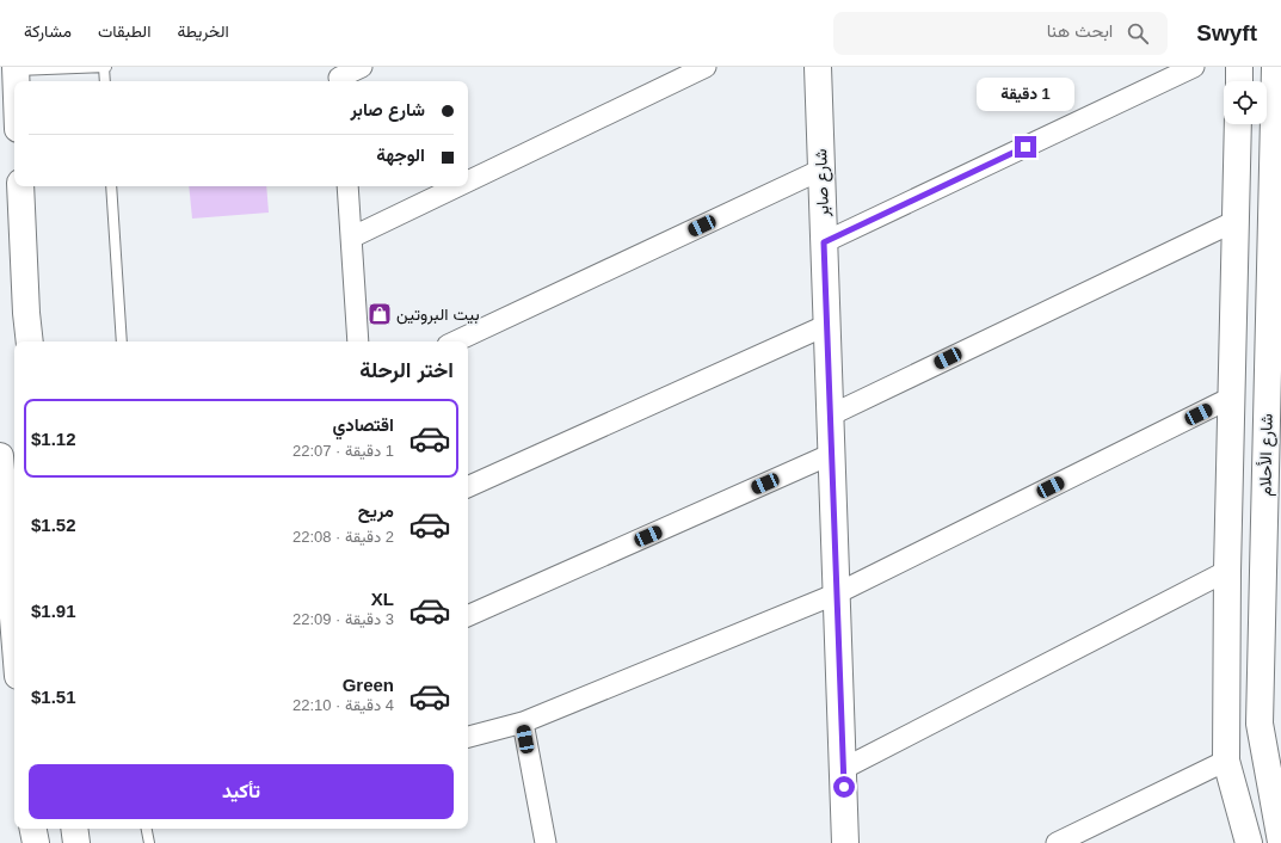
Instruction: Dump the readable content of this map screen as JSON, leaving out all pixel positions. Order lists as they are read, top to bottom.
{
  "streets": {
    "main road": ["شارع صابر", "شارع الأحلام"]
  },
  "places": {
    "shop": ["بيت البروتين"]
  },
  "page": {
    "header": "Swyft",
    "search": "ابحث هنا",
    "nav": ["الخريطة", "الطبقات", "مشاركة"],
    "bubble": "1 دقيقة",
    "banner": ["شارع صابر", "الوجهة"],
    "heading": "اختر الرحلة",
    "list": [
      {
        "name": "اقتصادي",
        "note": "1 دقيقة · 22:07",
        "value": "$1.12"
      },
      {
        "name": "مريح",
        "note": "2 دقيقة · 22:08",
        "value": "$1.52"
      },
      {
        "name": "XL",
        "note": "3 دقيقة · 22:09",
        "value": "$1.91"
      },
      {
        "name": "Green",
        "note": "4 دقيقة · 22:10",
        "value": "$1.51"
      }
    ],
    "buttons": "تأكيد"
  }
}
